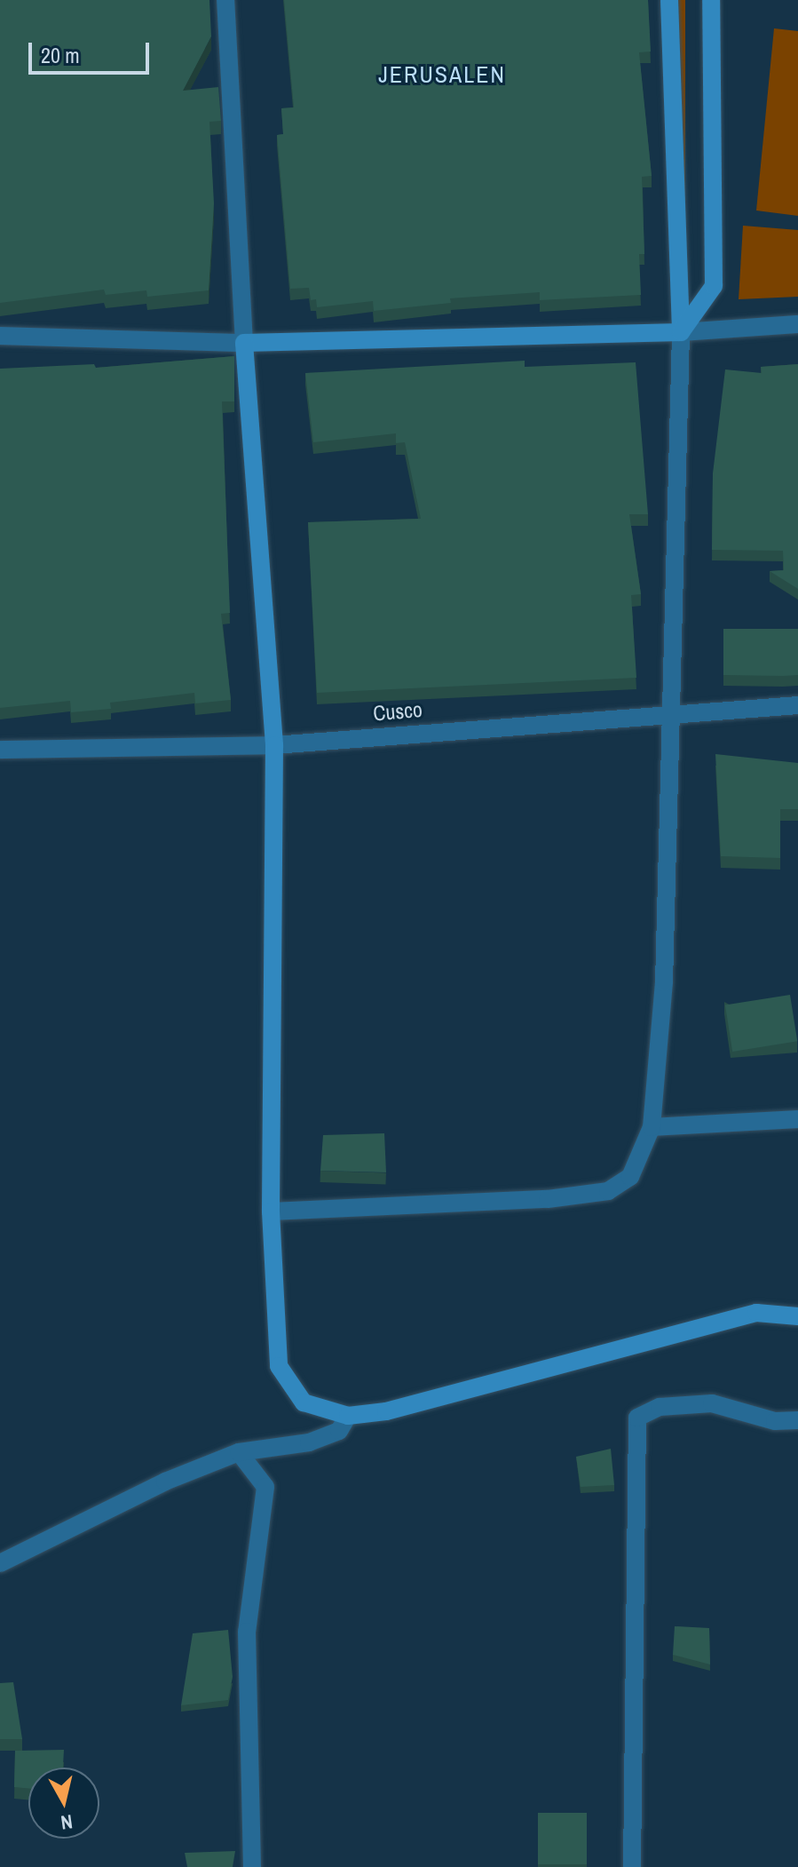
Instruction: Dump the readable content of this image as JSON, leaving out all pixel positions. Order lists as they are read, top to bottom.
{
  "streets": {
    "street": ["Cusco"]
  },
  "districts": ["JERUSALEN"],
  "scale_bar": "20 m",
  "north": "bottom"
}
